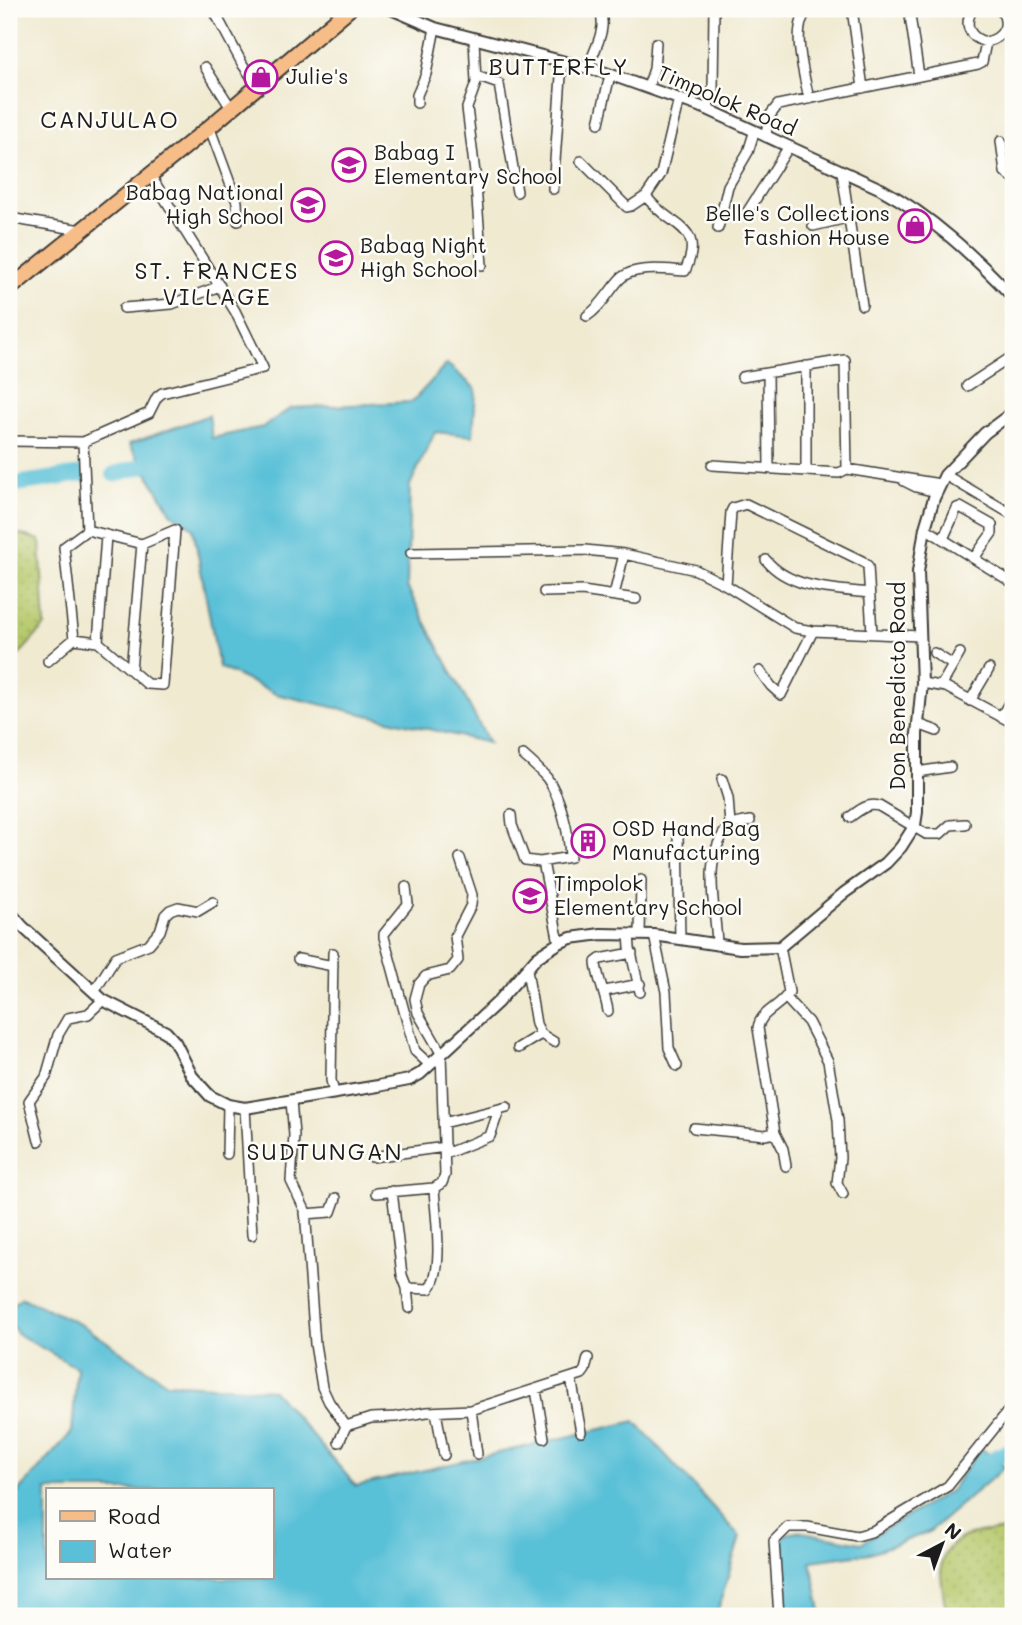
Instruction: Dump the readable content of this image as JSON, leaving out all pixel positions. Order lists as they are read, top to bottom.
{
  "streets": {
    "street": ["Timpolok Road", "Don Benedicto Road"]
  },
  "districts": [
    "BUTTERFLY",
    "CANJULAO",
    "ST. FRANCES VILLAGE",
    "SUDTUNGAN"
  ],
  "places": {
    "shop": ["Julie's", "Belle's Collections Fashion House"],
    "school or university": [
      "Babag I Elementary School",
      "Babag National High School",
      "Babag Night High School",
      "Timpolok Elementary School"
    ],
    "building": ["OSD Hand Bag Manufacturing"]
  },
  "legend": ["Road", "Water"],
  "north": "top right"
}
